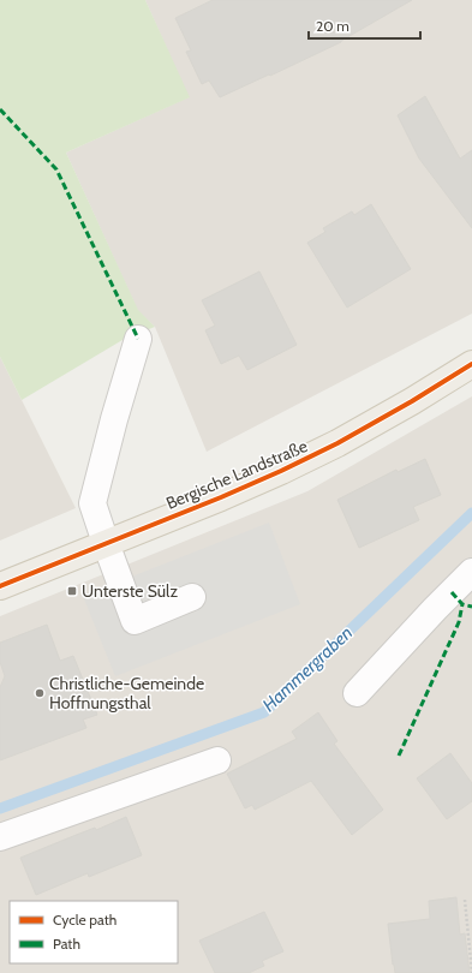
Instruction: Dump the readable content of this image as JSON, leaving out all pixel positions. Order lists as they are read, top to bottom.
{
  "streets": {
    "main road": ["Bergische Landstraße"]
  },
  "water": ["Hammergraben"],
  "places": {
    "transit": ["Unterste Sülz"],
    "other": ["Christliche-Gemeinde Hoffnungsthal"]
  },
  "legend": ["Cycle path", "Path"],
  "scale_bar": "20 m"
}
